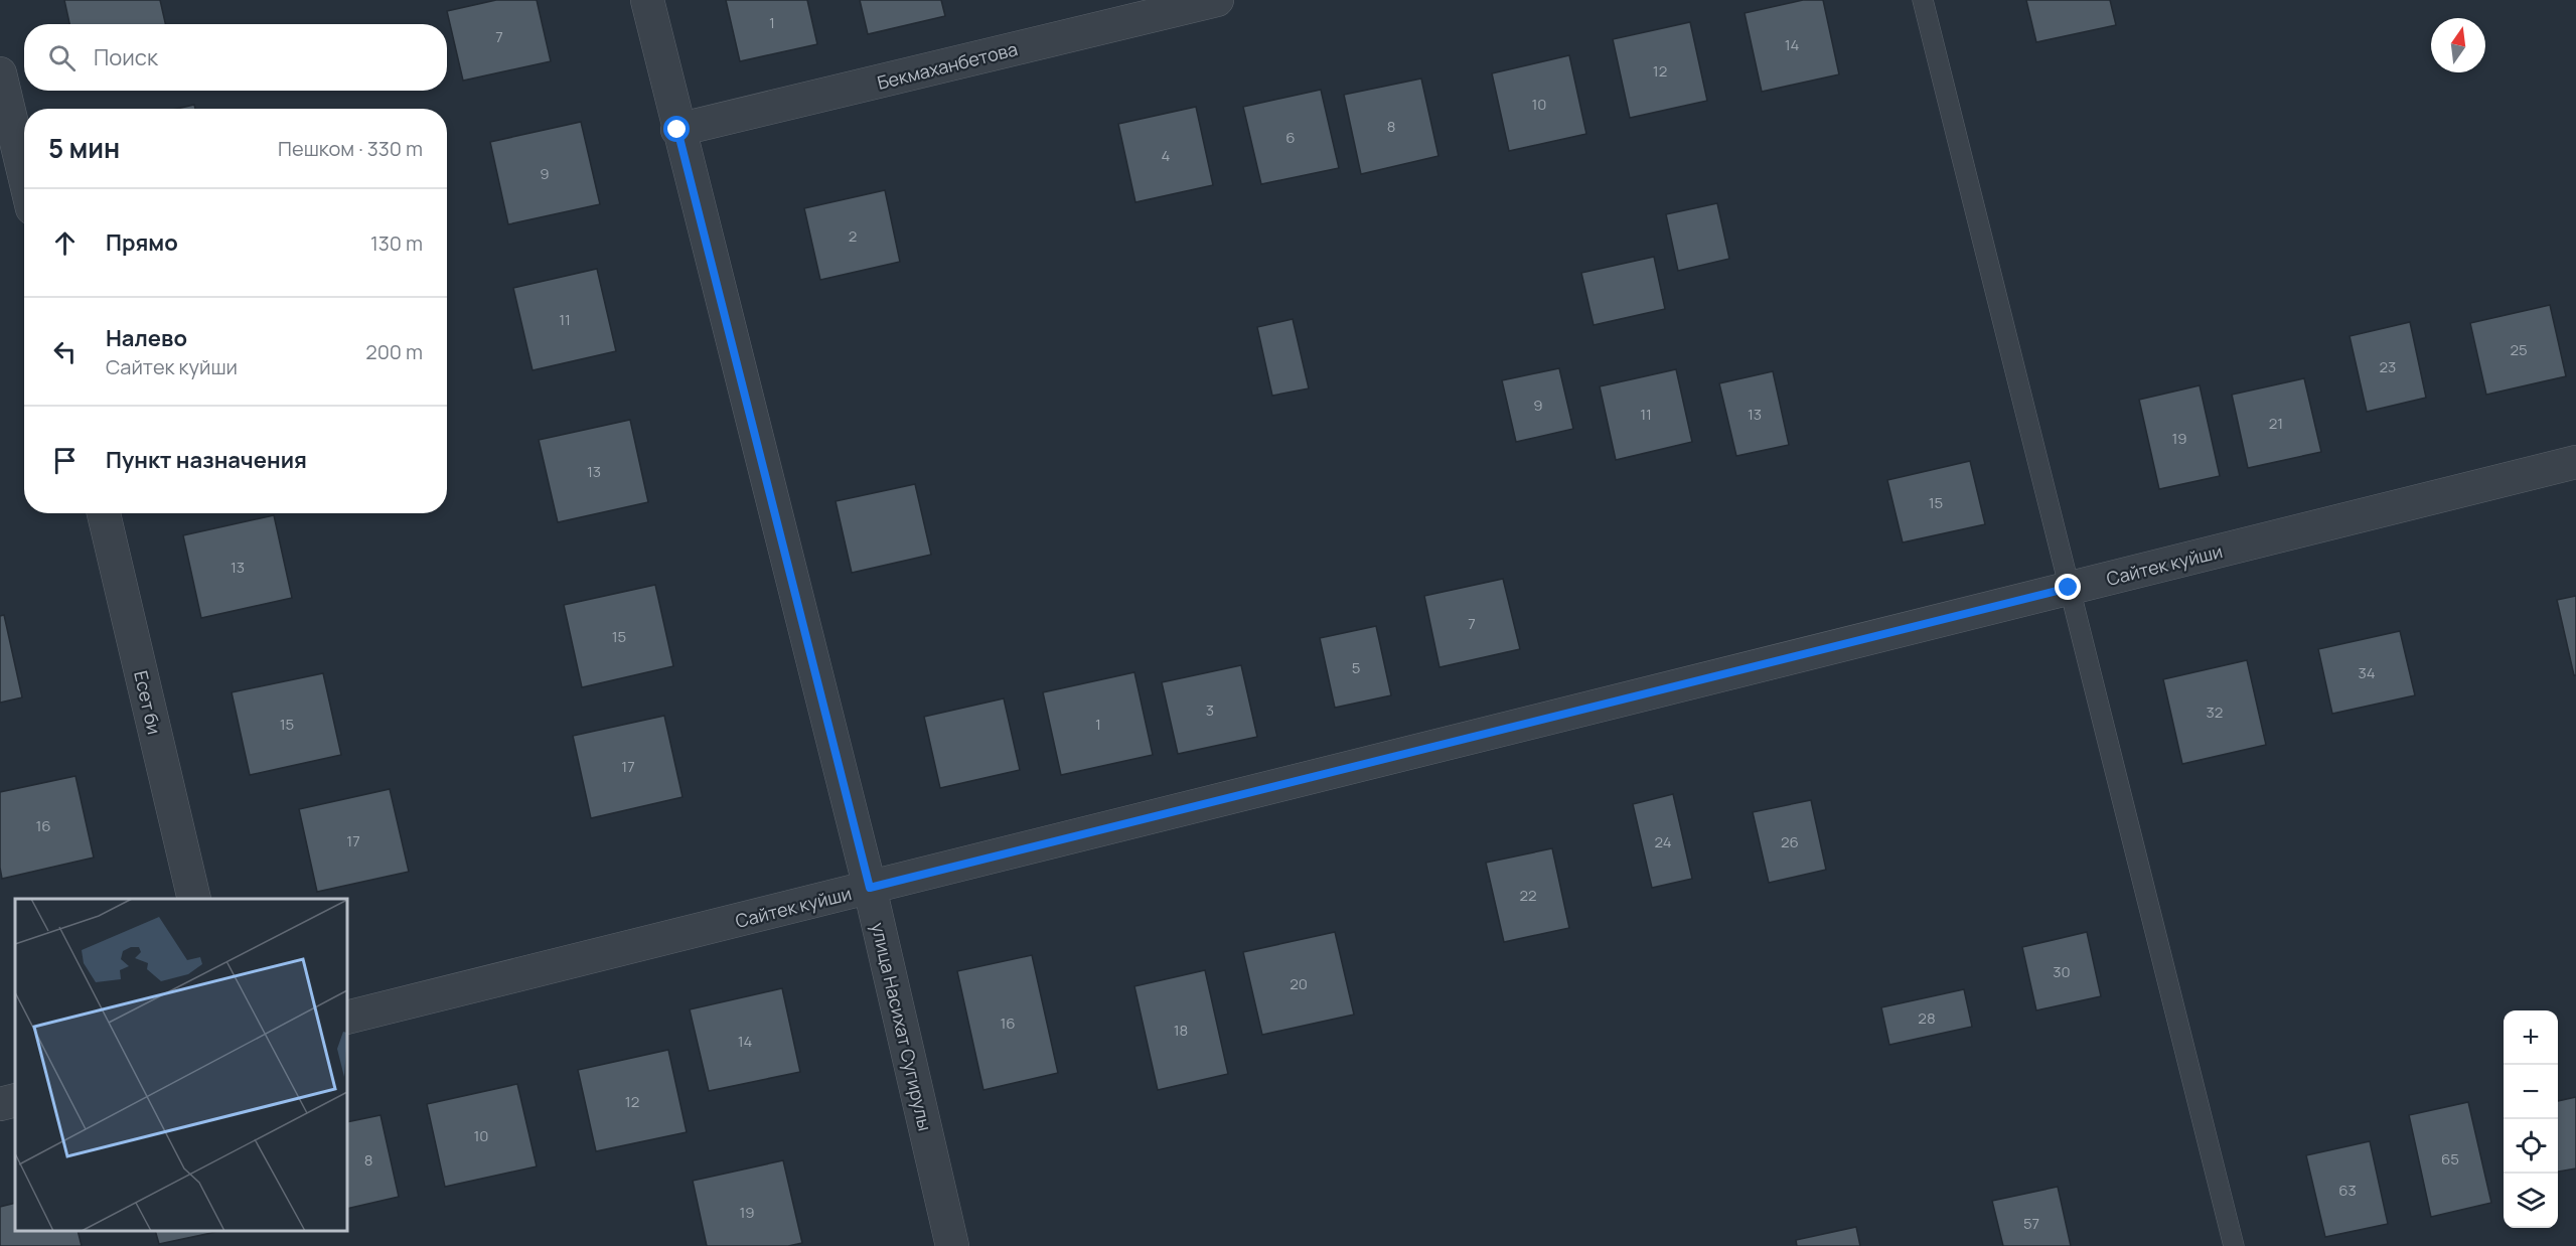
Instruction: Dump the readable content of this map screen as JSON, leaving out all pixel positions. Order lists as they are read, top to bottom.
{
  "streets": {
    "street": [
      "Бекмаханбетова",
      "Сайтек куйши",
      "Есет би",
      "улица Насихат Сугирулы"
    ]
  },
  "crossings": [
    ["Бекмаханбетова", "улица Насихат Сугирулы"],
    ["Сайтек куйши", "улица Насихат Сугирулы"]
  ],
  "house_numbers": [
    "1",
    "7",
    "14",
    "12",
    "10",
    "8",
    "6",
    "4",
    "9",
    "2",
    "11",
    "25",
    "23",
    "9",
    "11",
    "13",
    "21",
    "19",
    "13",
    "15",
    "13",
    "7",
    "15",
    "5",
    "34",
    "3",
    "32",
    "15",
    "1",
    "17",
    "16",
    "17",
    "24",
    "26",
    "22",
    "30",
    "20",
    "28",
    "16",
    "18",
    "14",
    "12",
    "10",
    "65",
    "8",
    "63",
    "19",
    "57"
  ],
  "north": "top",
  "page": {
    "search": "Поиск",
    "heading": ["5 мин", "Пешком · 330 m"],
    "list": [
      ["Прямо", "130 m"],
      ["Налево", "Сайтек куйши", "200 m"],
      "Пункт назначения"
    ],
    "map_buttons": ["+", "−"]
  }
}
